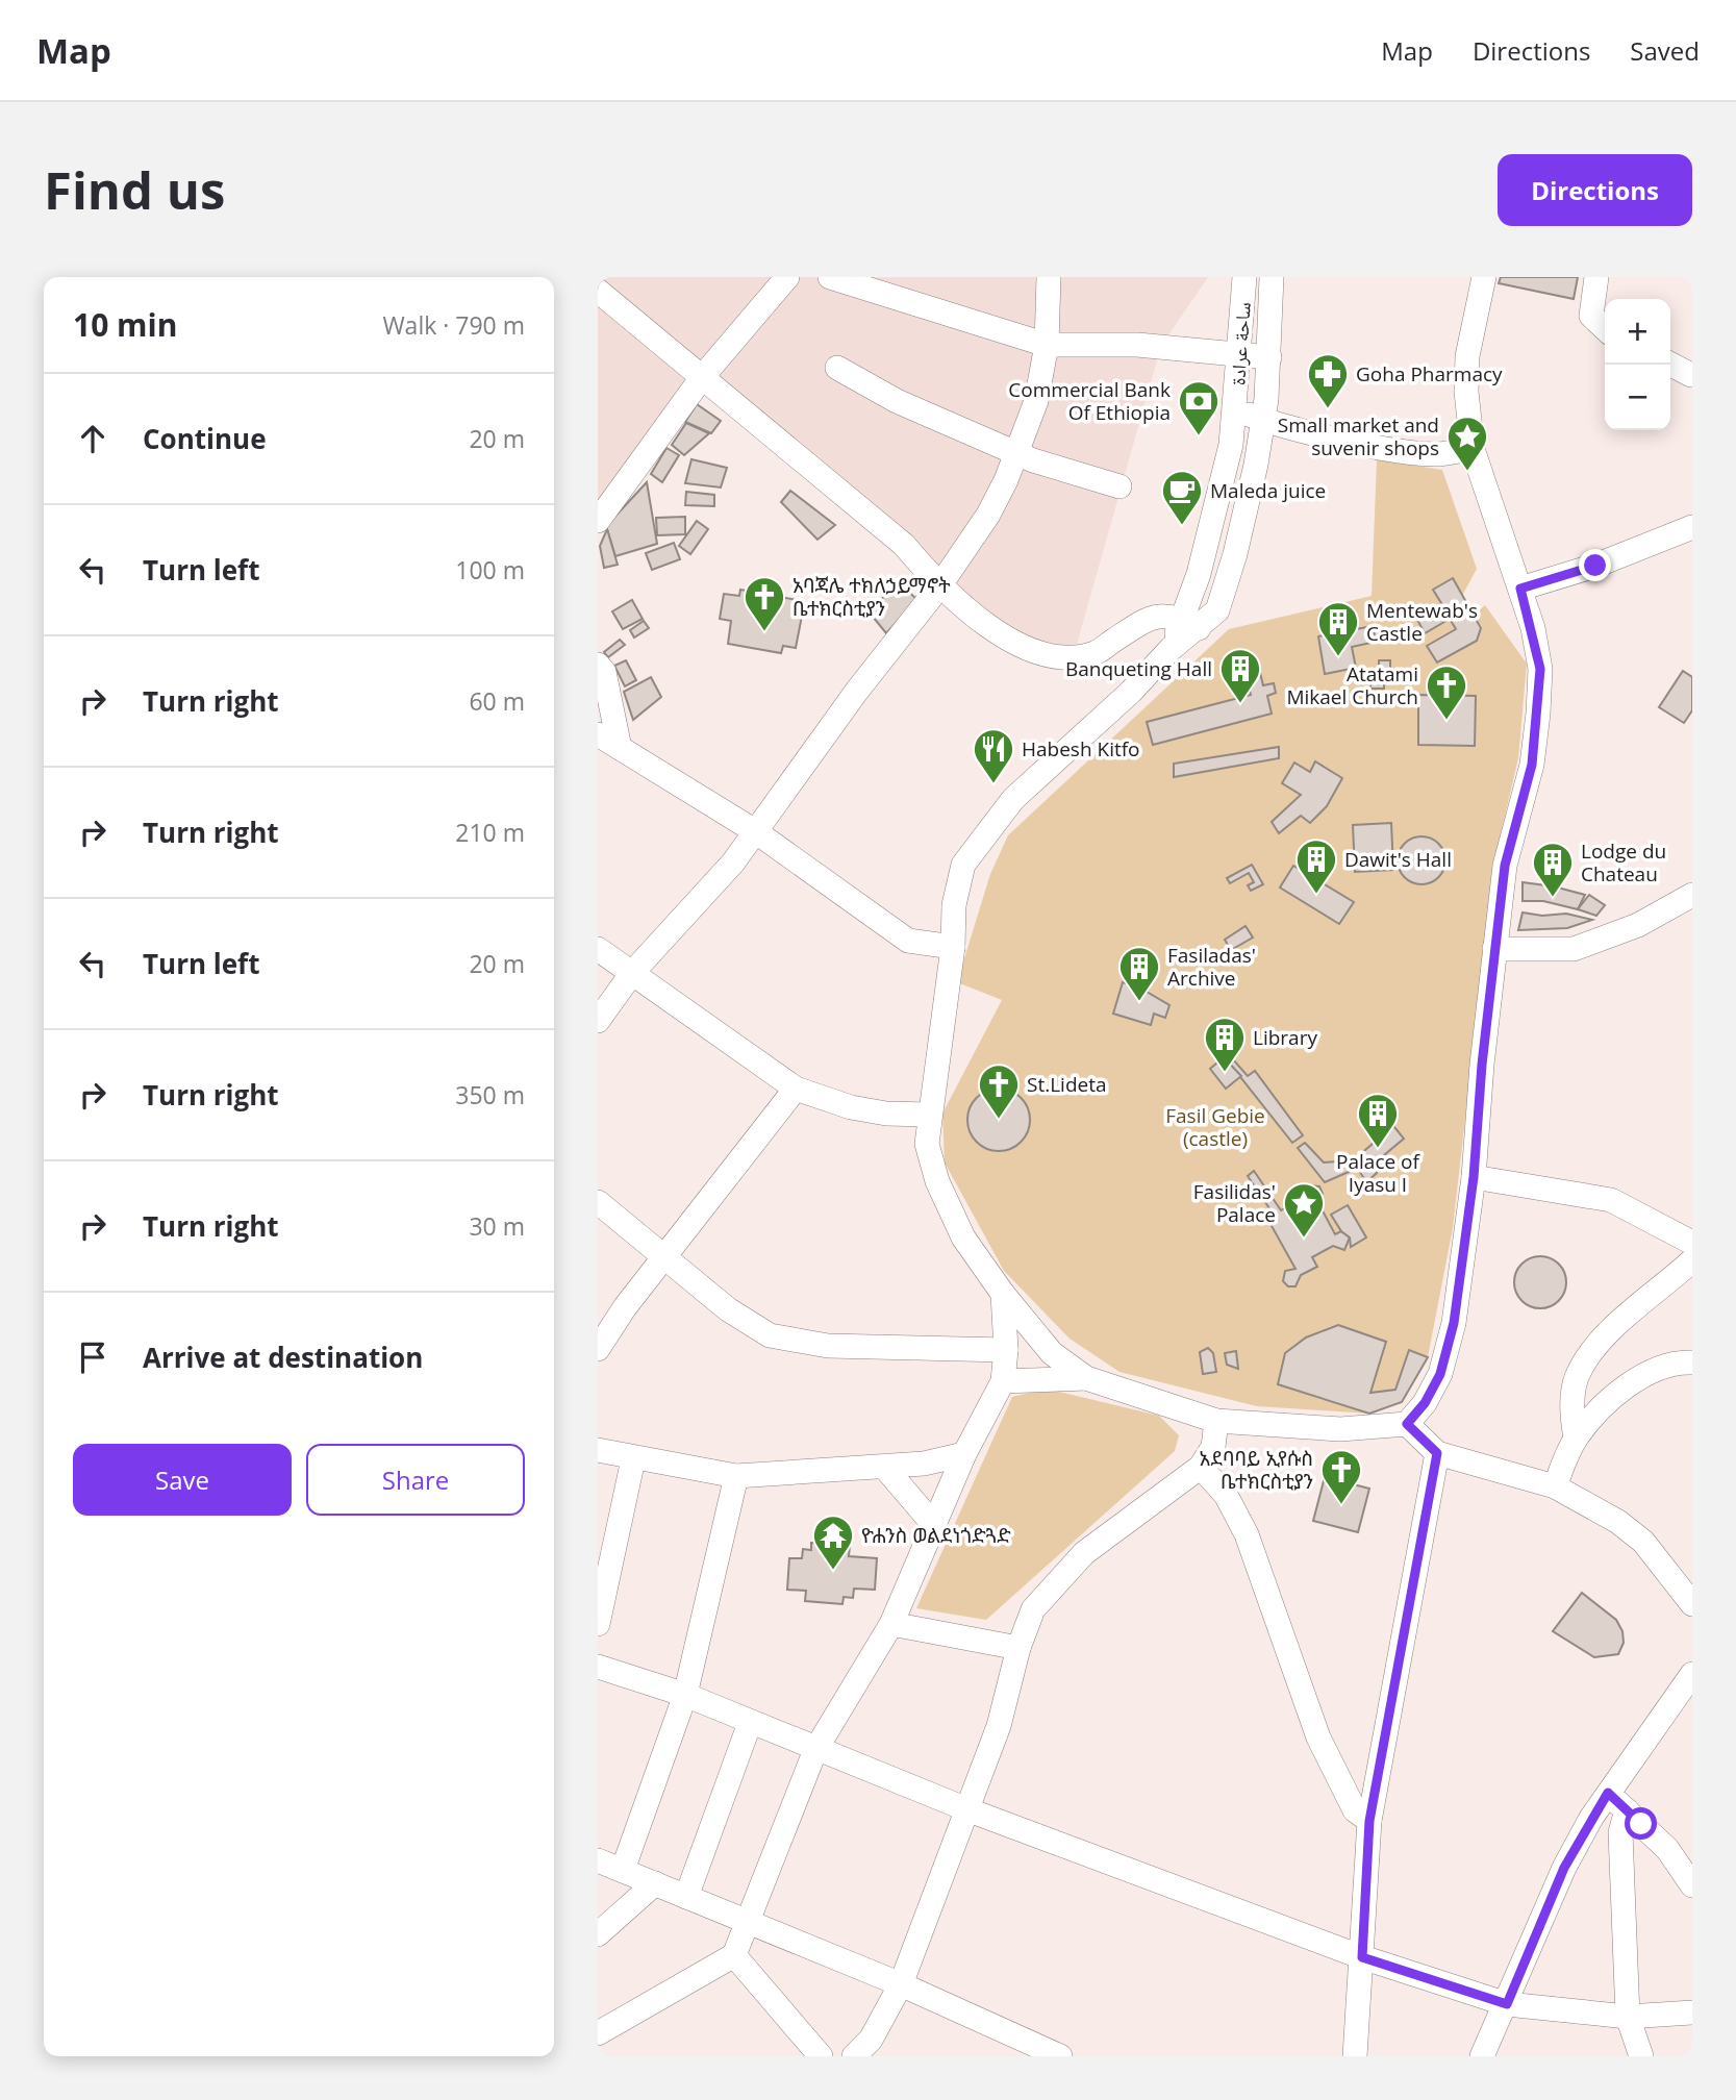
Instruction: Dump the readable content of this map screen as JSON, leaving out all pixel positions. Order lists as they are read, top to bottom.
{
  "streets": {
    "street": ["ساحة عرادة"]
  },
  "parks": ["Fasil Gebie (castle)"],
  "places": {
    "pharmacy": ["Goha Pharmacy"],
    "bank": ["Commercial Bank Of Ethiopia"],
    "place": ["Small market and suvenir shops", "Fasilidas' Palace"],
    "cafe": ["Maleda juice"],
    "church": [
      "አባጃሌ ተክለኃይማኖት ቤተክርስቲያን",
      "Atatami Mikael Church",
      "St.Lideta",
      "አደባባይ ኢየሱስ ቤተክርስቲያን"
    ],
    "building": [
      "Mentewab's Castle",
      "Banqueting Hall",
      "Dawit's Hall",
      "Lodge du Chateau",
      "Fasiladas' Archive",
      "Library",
      "Palace of Iyasu I"
    ],
    "restaurant": ["Habesh Kitfo"],
    "temple": ["ዮሐንስ ወልደነጎድጓድ"]
  },
  "page": {
    "header": "Map",
    "nav": ["Map", "Directions", "Saved"],
    "buttons": [
      "Directions",
      ["Save", "Share"]
    ],
    "title": "Find us",
    "heading": ["10 min", "Walk · 790 m"],
    "map_buttons": ["+", "−"],
    "list": [
      ["Continue", "20 m"],
      ["Turn left", "100 m"],
      ["Turn right", "60 m"],
      ["Turn right", "210 m"],
      ["Turn left", "20 m"],
      ["Turn right", "350 m"],
      ["Turn right", "30 m"],
      "Arrive at destination"
    ]
  }
}
